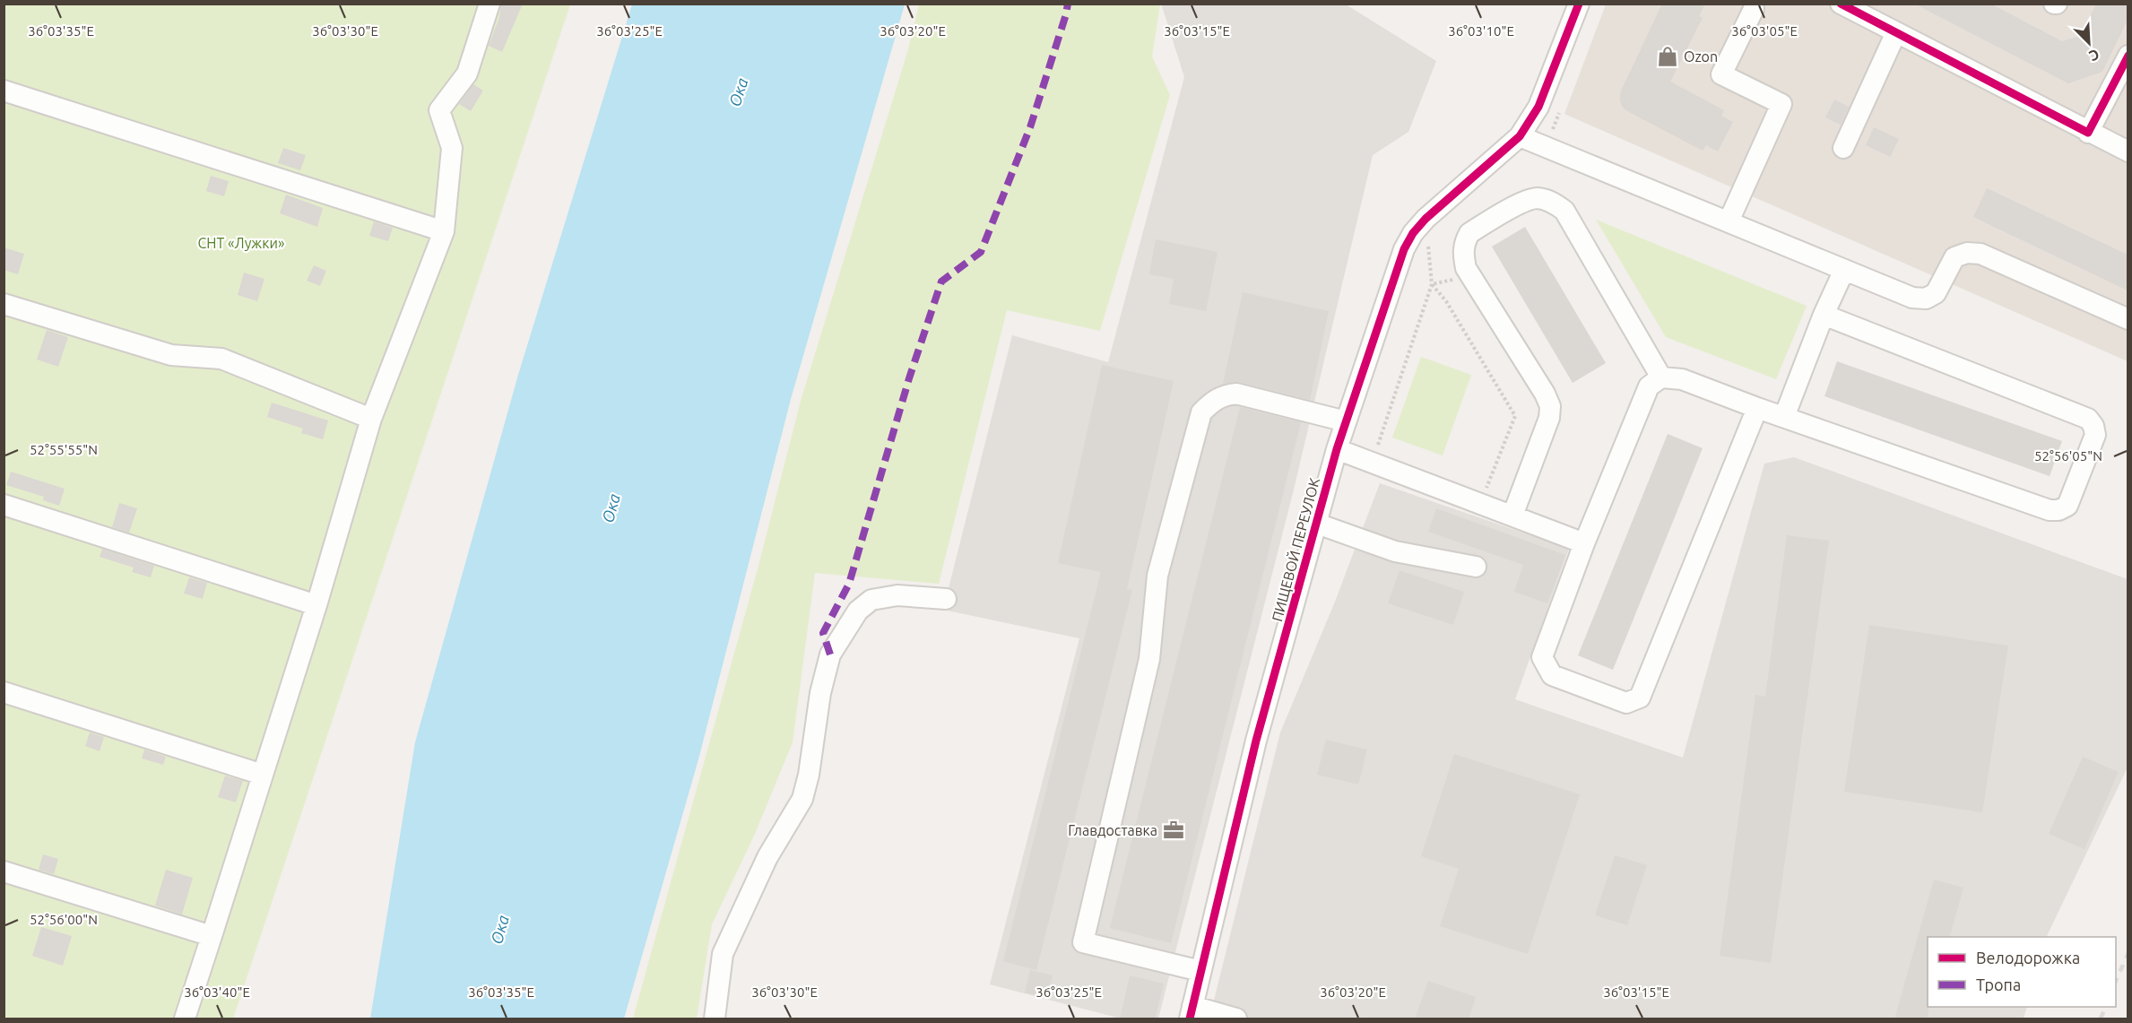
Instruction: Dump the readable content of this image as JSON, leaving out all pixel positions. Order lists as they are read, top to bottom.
{
  "streets": {
    "street": ["ПИЩЕВОЙ ПЕРЕУЛОК"]
  },
  "water": ["Ока"],
  "parks": ["СНТ «Лужки»"],
  "places": {
    "shop": ["Ozon"],
    "office": ["Главдоставка"]
  },
  "legend": ["Велодорожка", "Тропа"],
  "north": "bottom right",
  "coordinates": [
    "36°03'35\"E",
    "36°03'30\"E",
    "36°03'25\"E",
    "36°03'20\"E",
    "36°03'15\"E",
    "36°03'10\"E",
    "36°03'05\"E",
    "52°55'55\"N",
    "52°56'05\"N",
    "52°56'00\"N",
    "36°03'40\"E"
  ]
}
